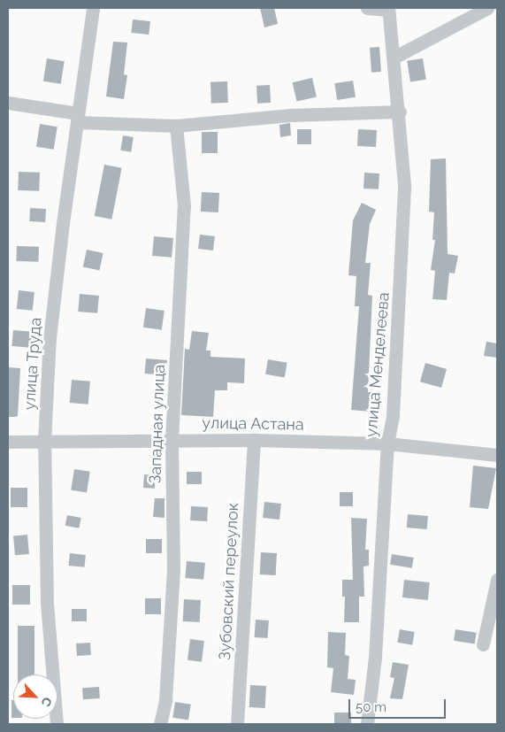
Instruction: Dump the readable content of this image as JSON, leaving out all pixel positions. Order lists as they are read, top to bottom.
{
  "streets": {
    "street": [
      "улица Труда",
      "улица Менделеева",
      "Западная улица",
      "улица Астана",
      "Зубовский переулок"
    ]
  },
  "crossings": [
    ["улица Труда", "улица Астана"],
    ["улица Менделеева", "улица Астана"],
    ["Западная улица", "улица Астана"],
    ["улица Астана", "Зубовский переулок"]
  ],
  "scale_bar": "50 m",
  "north": "bottom right"
}
